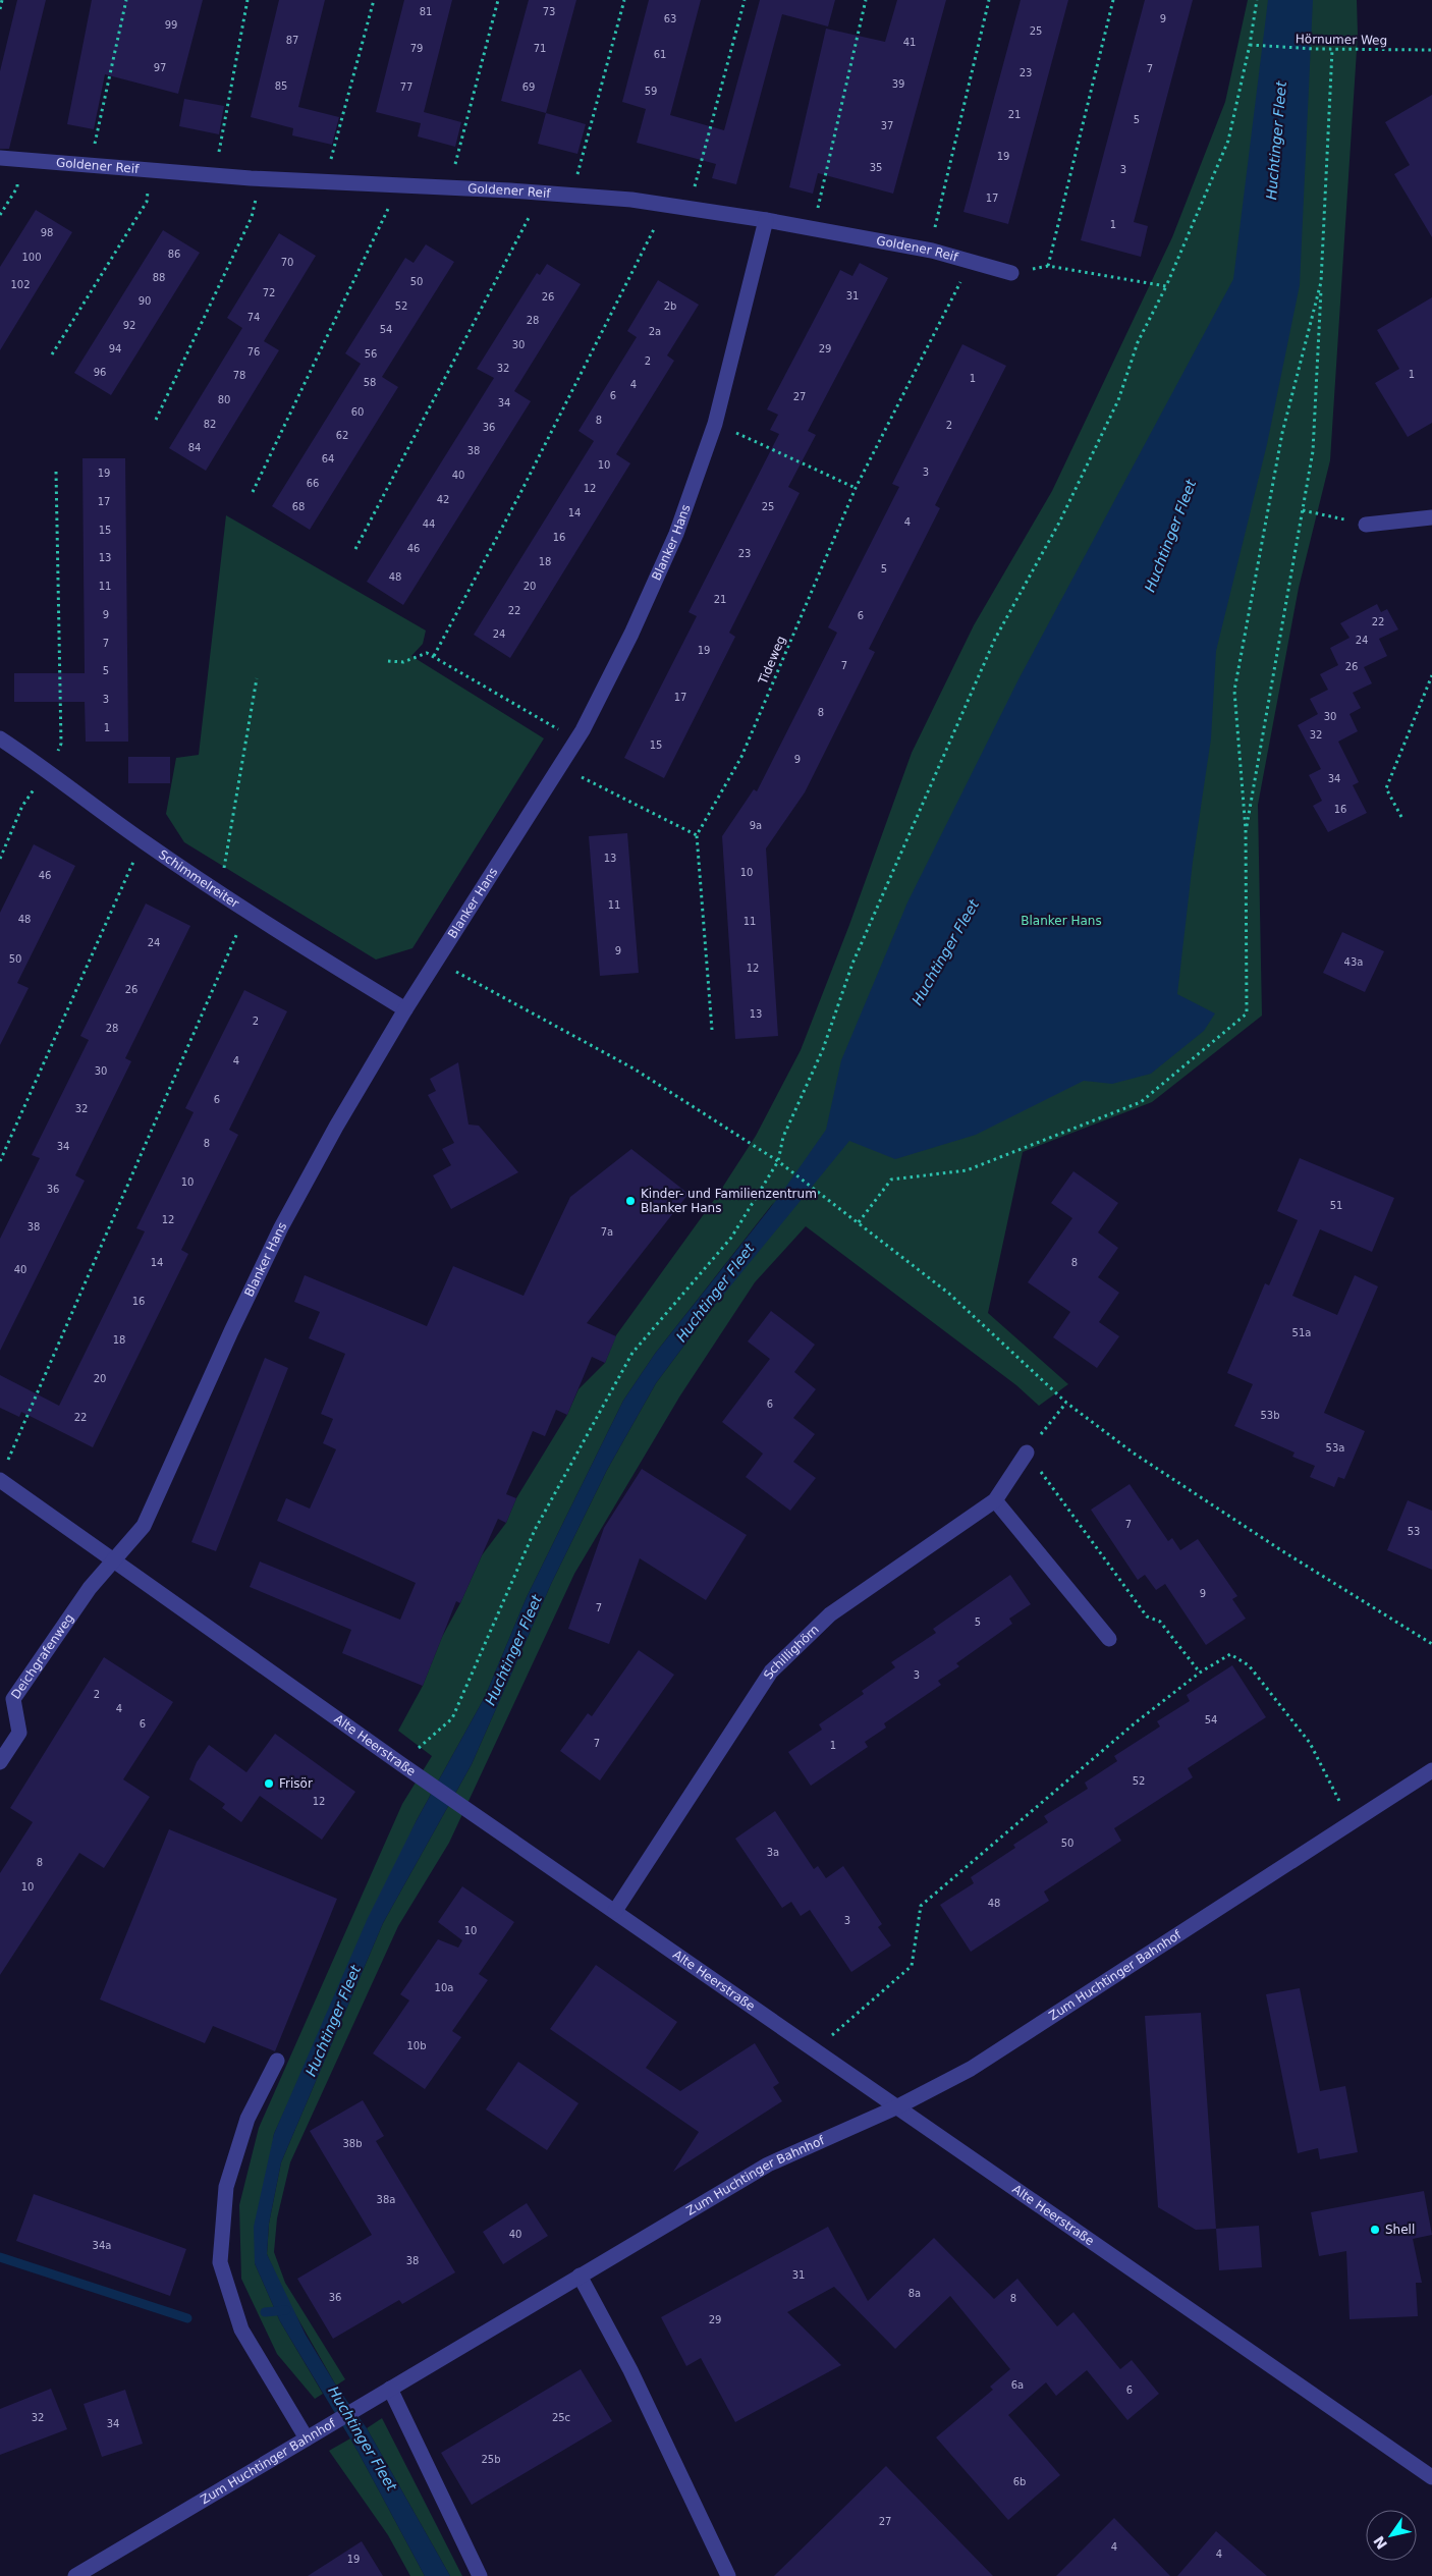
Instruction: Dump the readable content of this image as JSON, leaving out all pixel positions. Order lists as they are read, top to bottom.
{
  "streets": {
    "street": [
      "Goldener Reif",
      "Blanker Hans",
      "Schimmelreiter",
      "Schillighörn",
      "Deichgrafenweg",
      "Alte Heerstraße",
      "Zum Huchtinger Bahnhof"
    ],
    "path": ["Hörnumer Weg", "Tideweg"]
  },
  "crossings": [
    ["Goldener Reif", "Blanker Hans"],
    ["Goldener Reif", "Tideweg"],
    ["Blanker Hans", "Schimmelreiter"],
    ["Blanker Hans", "Deichgrafenweg"],
    ["Blanker Hans", "Alte Heerstraße"],
    ["Schillighörn", "Alte Heerstraße"],
    ["Deichgrafenweg", "Alte Heerstraße"],
    ["Alte Heerstraße", "Zum Huchtinger Bahnhof"]
  ],
  "water": ["Huchtinger Fleet"],
  "parks": ["Blanker Hans"],
  "places": ["Kinder- und Familienzentrum Blanker Hans", "Frisör", "Shell"],
  "house_numbers": [
    "81",
    "73",
    "63",
    "9",
    "99",
    "25",
    "87",
    "41",
    "79",
    "71",
    "61",
    "97",
    "7",
    "23",
    "39",
    "85",
    "77",
    "69",
    "59",
    "21",
    "5",
    "37",
    "19",
    "35",
    "3",
    "17",
    "1",
    "98",
    "86",
    "100",
    "70",
    "88",
    "50",
    "102",
    "72",
    "31",
    "26",
    "90",
    "52",
    "2b",
    "74",
    "28",
    "92",
    "54",
    "2a",
    "30",
    "94",
    "29",
    "76",
    "56",
    "2",
    "32",
    "96",
    "1",
    "78",
    "1",
    "58",
    "4",
    "6",
    "27",
    "80",
    "34",
    "60",
    "8",
    "82",
    "2",
    "36",
    "62",
    "84",
    "38",
    "64",
    "10",
    "3",
    "19",
    "40",
    "66",
    "12",
    "42",
    "17",
    "68",
    "25",
    "14",
    "4",
    "44",
    "15",
    "16",
    "46",
    "23",
    "13",
    "18",
    "5",
    "48",
    "11",
    "20",
    "21",
    "22",
    "9",
    "6",
    "22",
    "24",
    "24",
    "7",
    "19",
    "7",
    "26",
    "5",
    "17",
    "3",
    "8",
    "30",
    "1",
    "32",
    "15",
    "9",
    "34",
    "16",
    "9a",
    "13",
    "10",
    "46",
    "11",
    "48",
    "11",
    "24",
    "9",
    "50",
    "43a",
    "12",
    "26",
    "13",
    "2",
    "28",
    "4",
    "30",
    "6",
    "32",
    "8",
    "34",
    "10",
    "36",
    "51",
    "12",
    "38",
    "7a",
    "14",
    "8",
    "40",
    "16",
    "51a",
    "18",
    "20",
    "6",
    "53b",
    "22",
    "53a",
    "7",
    "53",
    "9",
    "7",
    "5",
    "3",
    "2",
    "4",
    "54",
    "6",
    "7",
    "1",
    "52",
    "12",
    "50",
    "3a",
    "8",
    "10",
    "48",
    "3",
    "10",
    "10a",
    "10b",
    "38b",
    "38a",
    "40",
    "34a",
    "38",
    "31",
    "8a",
    "36",
    "8",
    "29",
    "6a",
    "6",
    "32",
    "25c",
    "34",
    "25b",
    "6b",
    "27",
    "4",
    "4",
    "19"
  ],
  "north": "bottom left"
}
